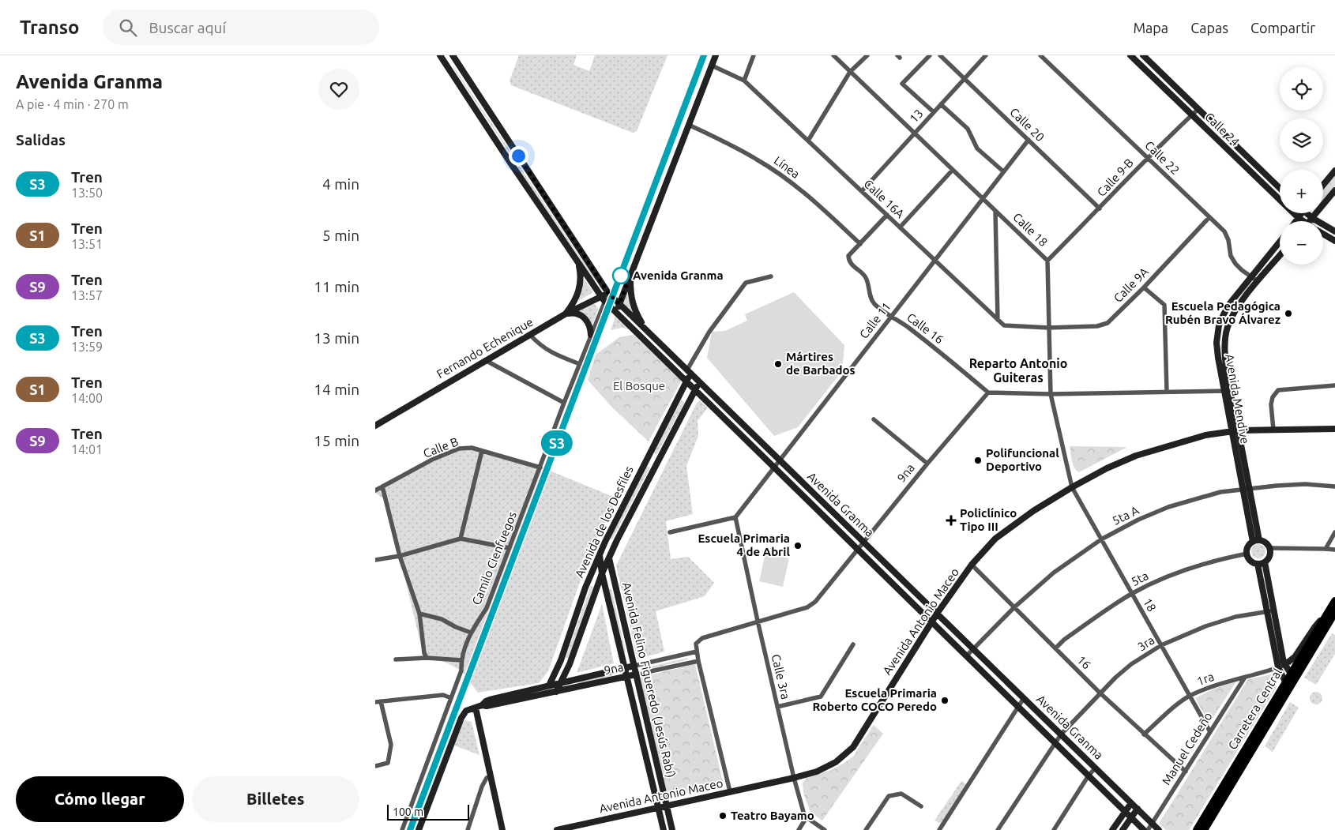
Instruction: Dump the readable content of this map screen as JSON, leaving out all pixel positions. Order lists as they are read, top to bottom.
{
  "streets": {
    "highway": ["Carretera Central"],
    "main road": [
      "Calle 24",
      "Fernando Echenique",
      "Avenida Mendive",
      "9na",
      "Avenida Granma",
      "Avenida de los Desfiles",
      "Avenida Antonio Maceo",
      "Avenida Felino Figueredo (Jesús Rabí)"
    ],
    "street": [
      "13",
      "Calle 20",
      "Calle 22",
      "Línea",
      "Calle 9-B",
      "Calle 16A",
      "Calle 18",
      "Calle 9A",
      "Calle 11",
      "Calle 16",
      "Calle B",
      "5ta A",
      "Camilo Cienfuegos",
      "5ta",
      "18",
      "3ra",
      "16",
      "Calle 3ra",
      "1ra",
      "Manuel Cedeño"
    ]
  },
  "crossings": [
    ["13", "Calle 20"],
    ["13", "Calle 16A"],
    ["13", "Calle 18"],
    ["Calle 20", "Calle 9-B"],
    ["Calle 20", "Calle 11"],
    ["Calle 24", "Calle 9-B"],
    ["Calle 22", "Calle 9-B"],
    ["Calle 22", "Calle 9A"],
    ["Calle 22", "Avenida Mendive"],
    ["Línea", "Calle 16"],
    ["Calle 9-B", "Calle 18"],
    ["Calle 16A", "Calle 18"],
    ["Calle 16A", "Calle 9A"],
    ["Calle 16A", "Calle 11"],
    ["Calle 18", "Calle 9A"],
    ["Calle 18", "Calle 11"],
    ["Calle 18", "18"],
    ["Calle 18", "Avenida Antonio Maceo"],
    ["Calle 11", "Calle 16"],
    ["Calle 11", "Avenida Granma"],
    ["Calle 11", "Calle 3ra"],
    ["Calle 16", "9na"],
    ["Fernando Echenique", "Avenida Granma"],
    ["Fernando Echenique", "Camilo Cienfuegos"],
    ["Avenida Mendive", "5ta A"],
    ["Avenida Mendive", "5ta"],
    ["Avenida Mendive", "Avenida Antonio Maceo"],
    ["Calle B", "Camilo Cienfuegos"],
    ["9na", "Avenida Granma"],
    ["9na", "Avenida de los Desfiles"],
    ["9na", "Calle 3ra"],
    ["9na", "Avenida Felino Figueredo (Jesús Rabí)"],
    ["Avenida Granma", "5ta A"],
    ["Avenida Granma", "Avenida de los Desfiles"],
    ["Avenida Granma", "Camilo Cienfuegos"],
    ["Avenida Granma", "Avenida Antonio Maceo"],
    ["Avenida Granma", "3ra"],
    ["Avenida Granma", "Manuel Cedeño"],
    ["5ta A", "18"],
    ["5ta A", "16"],
    ["Avenida de los Desfiles", "Avenida Felino Figueredo (Jesús Rabí)"],
    ["5ta", "18"],
    ["5ta", "16"],
    ["18", "Avenida Antonio Maceo"],
    ["18", "3ra"],
    ["18", "1ra"],
    ["18", "Manuel Cedeño"],
    ["Avenida Antonio Maceo", "16"],
    ["Avenida Antonio Maceo", "Calle 3ra"],
    ["Avenida Antonio Maceo", "Avenida Felino Figueredo (Jesús Rabí)"],
    ["3ra", "16"],
    ["16", "1ra"],
    ["16", "Manuel Cedeño"],
    ["1ra", "Manuel Cedeño"]
  ],
  "districts": ["Reparto Antonio Guiteras"],
  "parks": ["El Bosque"],
  "places": {
    "other": [
      "Avenida Granma",
      "Escuela Pedagógica Rubén Bravo Álvarez",
      "Mártires de Barbados",
      "Polifuncional Deportivo",
      "Escuela Primaria 4 de Abril",
      "Escuela Primaria Roberto COCO Peredo",
      "Teatro Bayamo"
    ],
    "health": ["Policlínico Tipo III"]
  },
  "scale_bar": "100 m",
  "page": {
    "header": "Transo",
    "search": "Buscar aquí",
    "nav": ["Mapa", "Capas", "Compartir"],
    "heading": [
      ["Avenida Granma", "A pie · 4 min · 270 m"],
      "Salidas"
    ],
    "on_map": "S3",
    "map_buttons": ["+", "−"],
    "list": [
      {
        "mark": "S3",
        "name": "Tren",
        "note": "13:50",
        "value": "4 min"
      },
      {
        "mark": "S1",
        "name": "Tren",
        "note": "13:51",
        "value": "5 min"
      },
      {
        "mark": "S9",
        "name": "Tren",
        "note": "13:57",
        "value": "11 min"
      },
      {
        "mark": "S3",
        "name": "Tren",
        "note": "13:59",
        "value": "13 min"
      },
      {
        "mark": "S1",
        "name": "Tren",
        "note": "14:00",
        "value": "14 min"
      },
      {
        "mark": "S9",
        "name": "Tren",
        "note": "14:01",
        "value": "15 min"
      }
    ],
    "buttons": ["Cómo llegar", "Billetes"],
    "scale": "100 m"
  }
}
